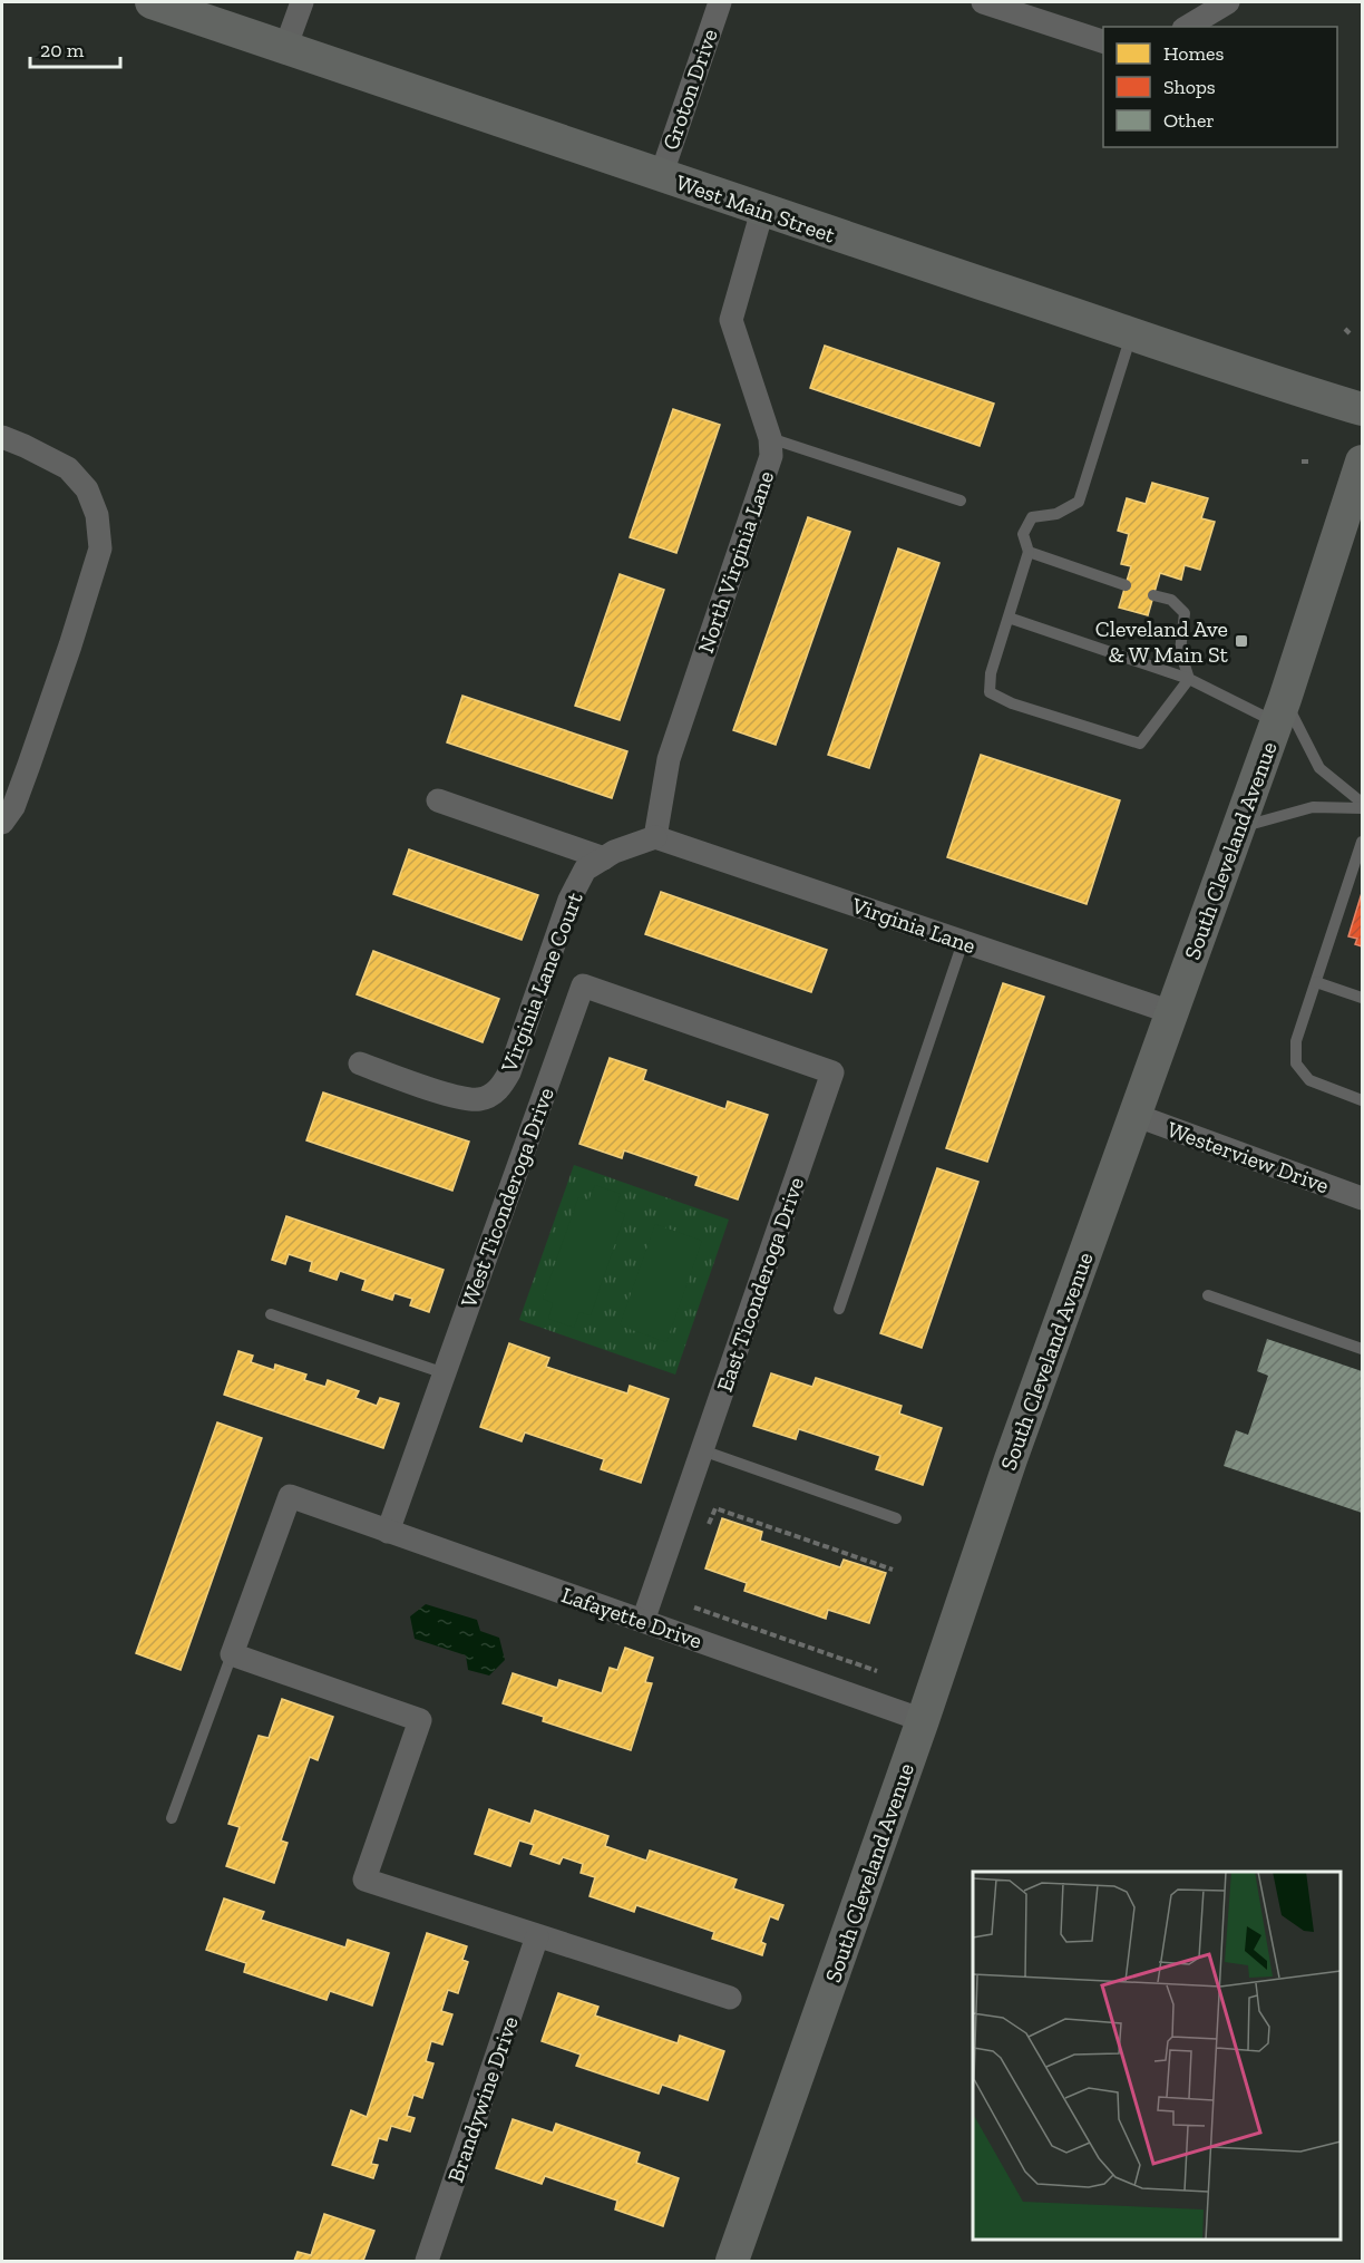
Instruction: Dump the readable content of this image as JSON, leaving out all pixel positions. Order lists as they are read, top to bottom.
{
  "streets": {
    "main road": ["West Main Street", "South Cleveland Avenue"],
    "street": [
      "Groton Drive",
      "North Virginia Lane",
      "Virginia Lane",
      "Virginia Lane Court",
      "Westerview Drive",
      "West Ticonderoga Drive",
      "East Ticonderoga Drive",
      "Lafayette Drive",
      "Brandywine Drive"
    ]
  },
  "crossings": [
    ["Groton Drive", "West Main Street"],
    ["West Main Street", "North Virginia Lane"],
    ["North Virginia Lane", "Virginia Lane"],
    ["North Virginia Lane", "Virginia Lane Court"],
    ["South Cleveland Avenue", "Virginia Lane"],
    ["South Cleveland Avenue", "Westerview Drive"],
    ["South Cleveland Avenue", "Lafayette Drive"],
    ["Virginia Lane", "Virginia Lane Court"],
    ["West Ticonderoga Drive", "East Ticonderoga Drive"],
    ["West Ticonderoga Drive", "Lafayette Drive"],
    ["East Ticonderoga Drive", "Lafayette Drive"]
  ],
  "places": {
    "transit": ["Cleveland Ave & W Main St"]
  },
  "legend": ["Homes", "Shops", "Other"],
  "scale_bar": "20 m"
}
